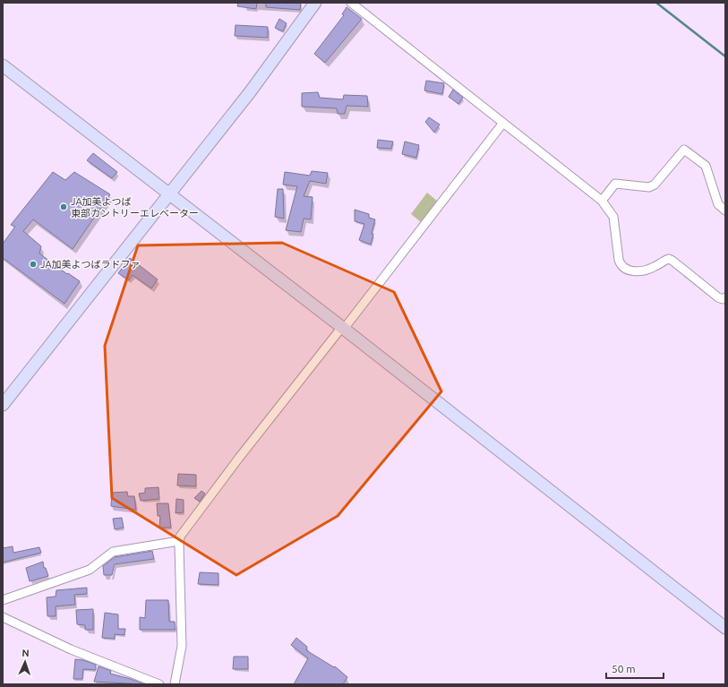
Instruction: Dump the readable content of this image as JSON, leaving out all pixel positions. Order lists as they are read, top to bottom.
{
  "places": ["JA加美よつば 東部カントリーエレベーター", "JA加美よつばラドファ"],
  "scale_bar": "50 m",
  "north": "top"
}
